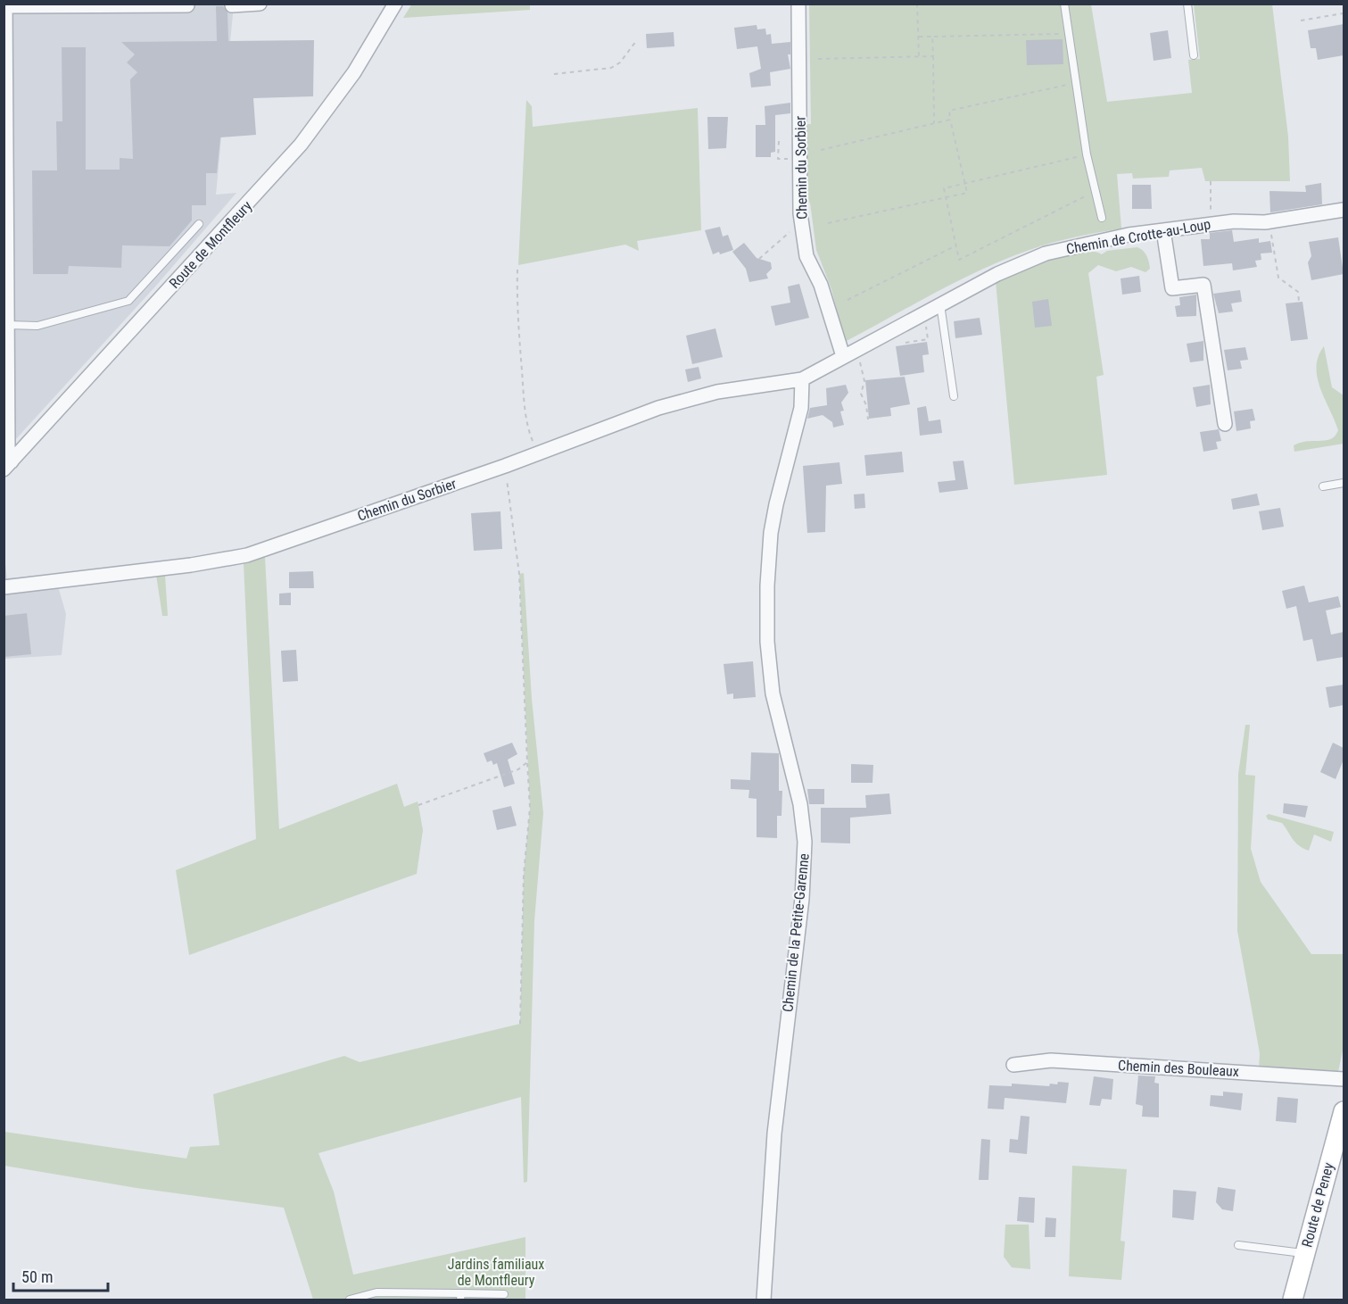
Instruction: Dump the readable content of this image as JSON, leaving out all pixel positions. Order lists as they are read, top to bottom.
{
  "streets": {
    "main road": ["Route de Peney"],
    "street": [
      "Chemin du Sorbier",
      "Chemin de Crotte-au-Loup",
      "Route de Montfleury",
      "Chemin de la Petite-Garenne",
      "Chemin des Bouleaux"
    ]
  },
  "crossings": [
    ["Chemin du Sorbier", "Chemin de Crotte-au-Loup"],
    ["Chemin du Sorbier", "Chemin de la Petite-Garenne"],
    ["Chemin de Crotte-au-Loup", "Chemin de la Petite-Garenne"]
  ],
  "parks": ["Jardins familiaux de Montfleury"],
  "scale_bar": "50 m"
}
